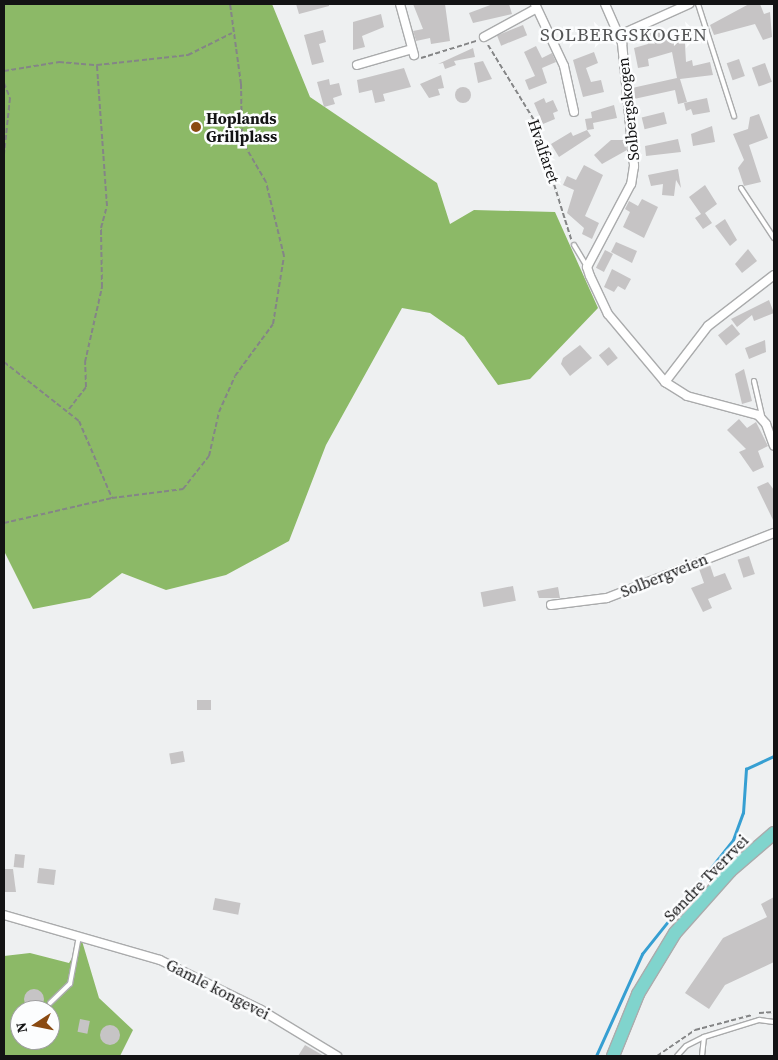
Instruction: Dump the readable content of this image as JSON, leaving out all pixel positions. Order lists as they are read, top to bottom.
{
  "streets": {
    "main road": ["Søndre Tverrvei"],
    "street": ["Solbergskogen", "Solbergveien", "Gamle kongevei"],
    "path": ["Hvalfaret"]
  },
  "districts": ["SOLBERGSKOGEN"],
  "places": ["Hoplands Grillplass"],
  "north": "left"
}
